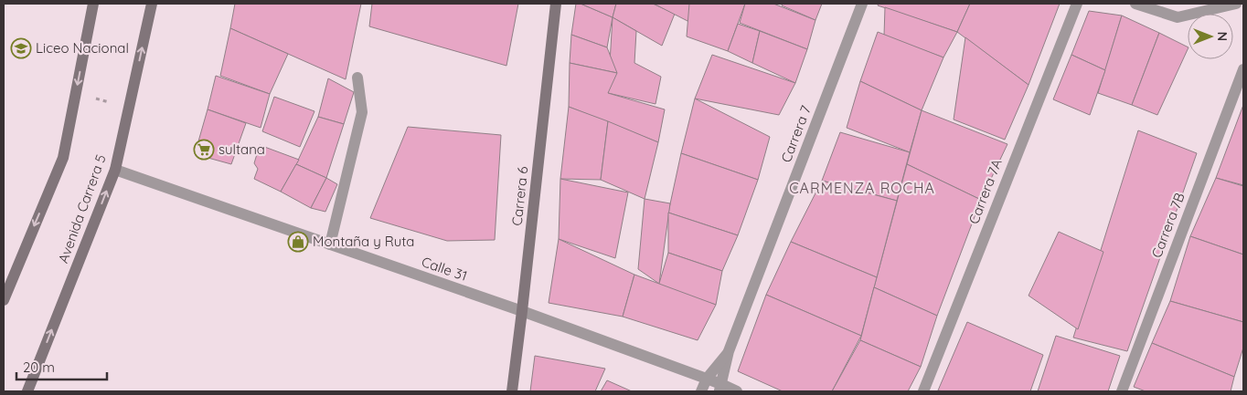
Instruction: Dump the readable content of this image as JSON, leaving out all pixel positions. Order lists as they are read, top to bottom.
{
  "streets": {
    "main road": ["Carrera 6", "Avenida Carrera 5"],
    "street": [
      "Carrera 7",
      "Carrera 7A",
      "Carrera 7B",
      "Calle 31"
    ]
  },
  "crossings": [
    ["Carrera 7", "Calle 31"],
    ["Carrera 6", "Calle 31"],
    ["Avenida Carrera 5", "Calle 31"]
  ],
  "districts": ["CARMENZA ROCHA"],
  "places": {
    "school or university": ["Liceo Nacional"],
    "supermarket": ["sultana"],
    "shop": ["Montaña y Ruta"]
  },
  "scale_bar": "20 m",
  "north": "right"
}
